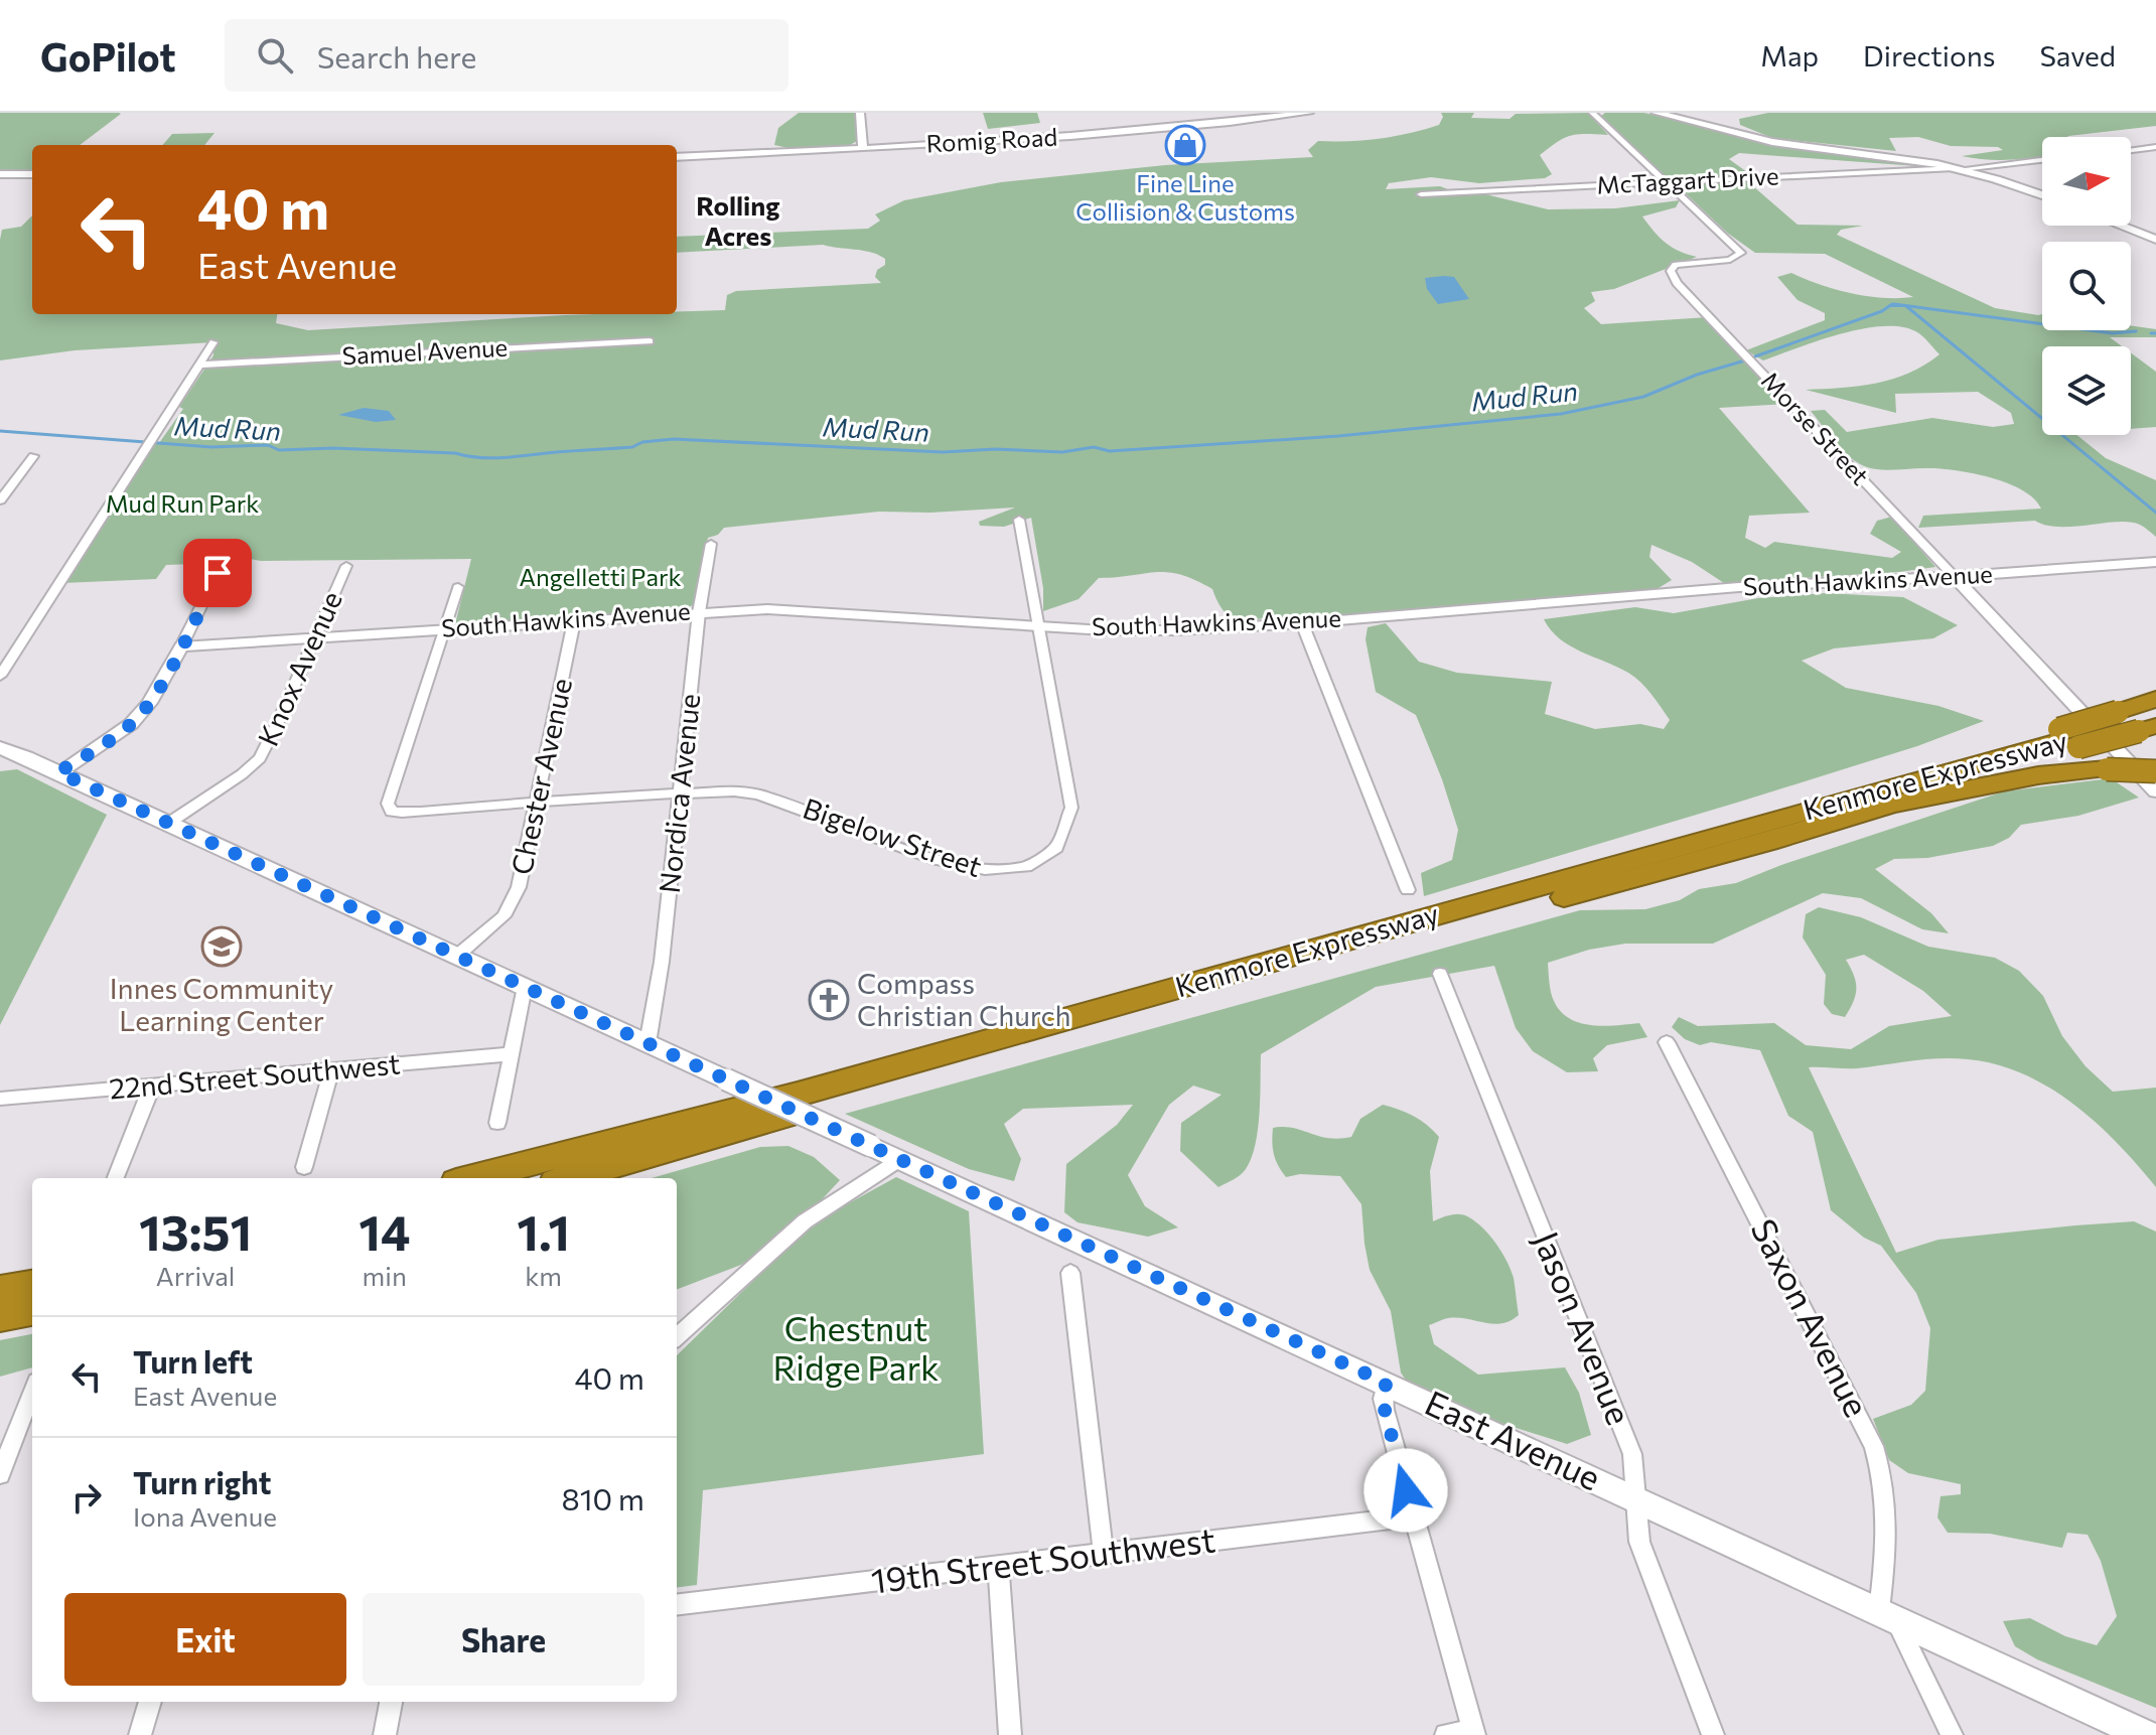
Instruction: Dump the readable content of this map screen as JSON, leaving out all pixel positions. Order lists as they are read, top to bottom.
{
  "streets": {
    "highway": ["Kenmore Expressway"],
    "main road": ["East Avenue"],
    "street": [
      "Romig Road",
      "McTaggart Drive",
      "Samuel Avenue",
      "Morse Street",
      "South Hawkins Avenue",
      "Knox Avenue",
      "Chester Avenue",
      "Nordica Avenue",
      "Bigelow Street",
      "22nd Street Southwest",
      "Saxon Avenue",
      "Jason Avenue",
      "19th Street Southwest"
    ]
  },
  "crossings": [
    ["McTaggart Drive", "Morse Street"],
    ["Morse Street", "South Hawkins Avenue"],
    ["South Hawkins Avenue", "Knox Avenue"],
    ["South Hawkins Avenue", "Chester Avenue"],
    ["South Hawkins Avenue", "Nordica Avenue"],
    ["South Hawkins Avenue", "Bigelow Street"],
    ["Knox Avenue", "East Avenue"],
    ["Chester Avenue", "Bigelow Street"],
    ["Chester Avenue", "East Avenue"],
    ["Nordica Avenue", "Bigelow Street"],
    ["Nordica Avenue", "East Avenue"],
    ["Saxon Avenue", "East Avenue"],
    ["Jason Avenue", "East Avenue"]
  ],
  "districts": ["Rolling Acres"],
  "water": ["Mud Run"],
  "parks": ["Mud Run Park", "Angelletti Park", "Chestnut Ridge Park"],
  "places": {
    "shop": ["Fine Line Collision & Customs"],
    "school or university": ["Innes Community Learning Center"],
    "church": ["Compass Christian Church"]
  },
  "north": "right",
  "page": {
    "header": "GoPilot",
    "search": "Search here",
    "nav": ["Map", "Directions", "Saved"],
    "turn": ["40 m", "East Avenue"],
    "eta": [
      "13:51",
      "Arrival",
      "14",
      "min",
      "1.1",
      "km"
    ],
    "list": [
      {
        "name": "Turn left",
        "note": "East Avenue",
        "value": "40 m"
      },
      {
        "name": "Turn right",
        "note": "Iona Avenue",
        "value": "810 m"
      }
    ],
    "buttons": ["Exit", "Share"]
  }
}
